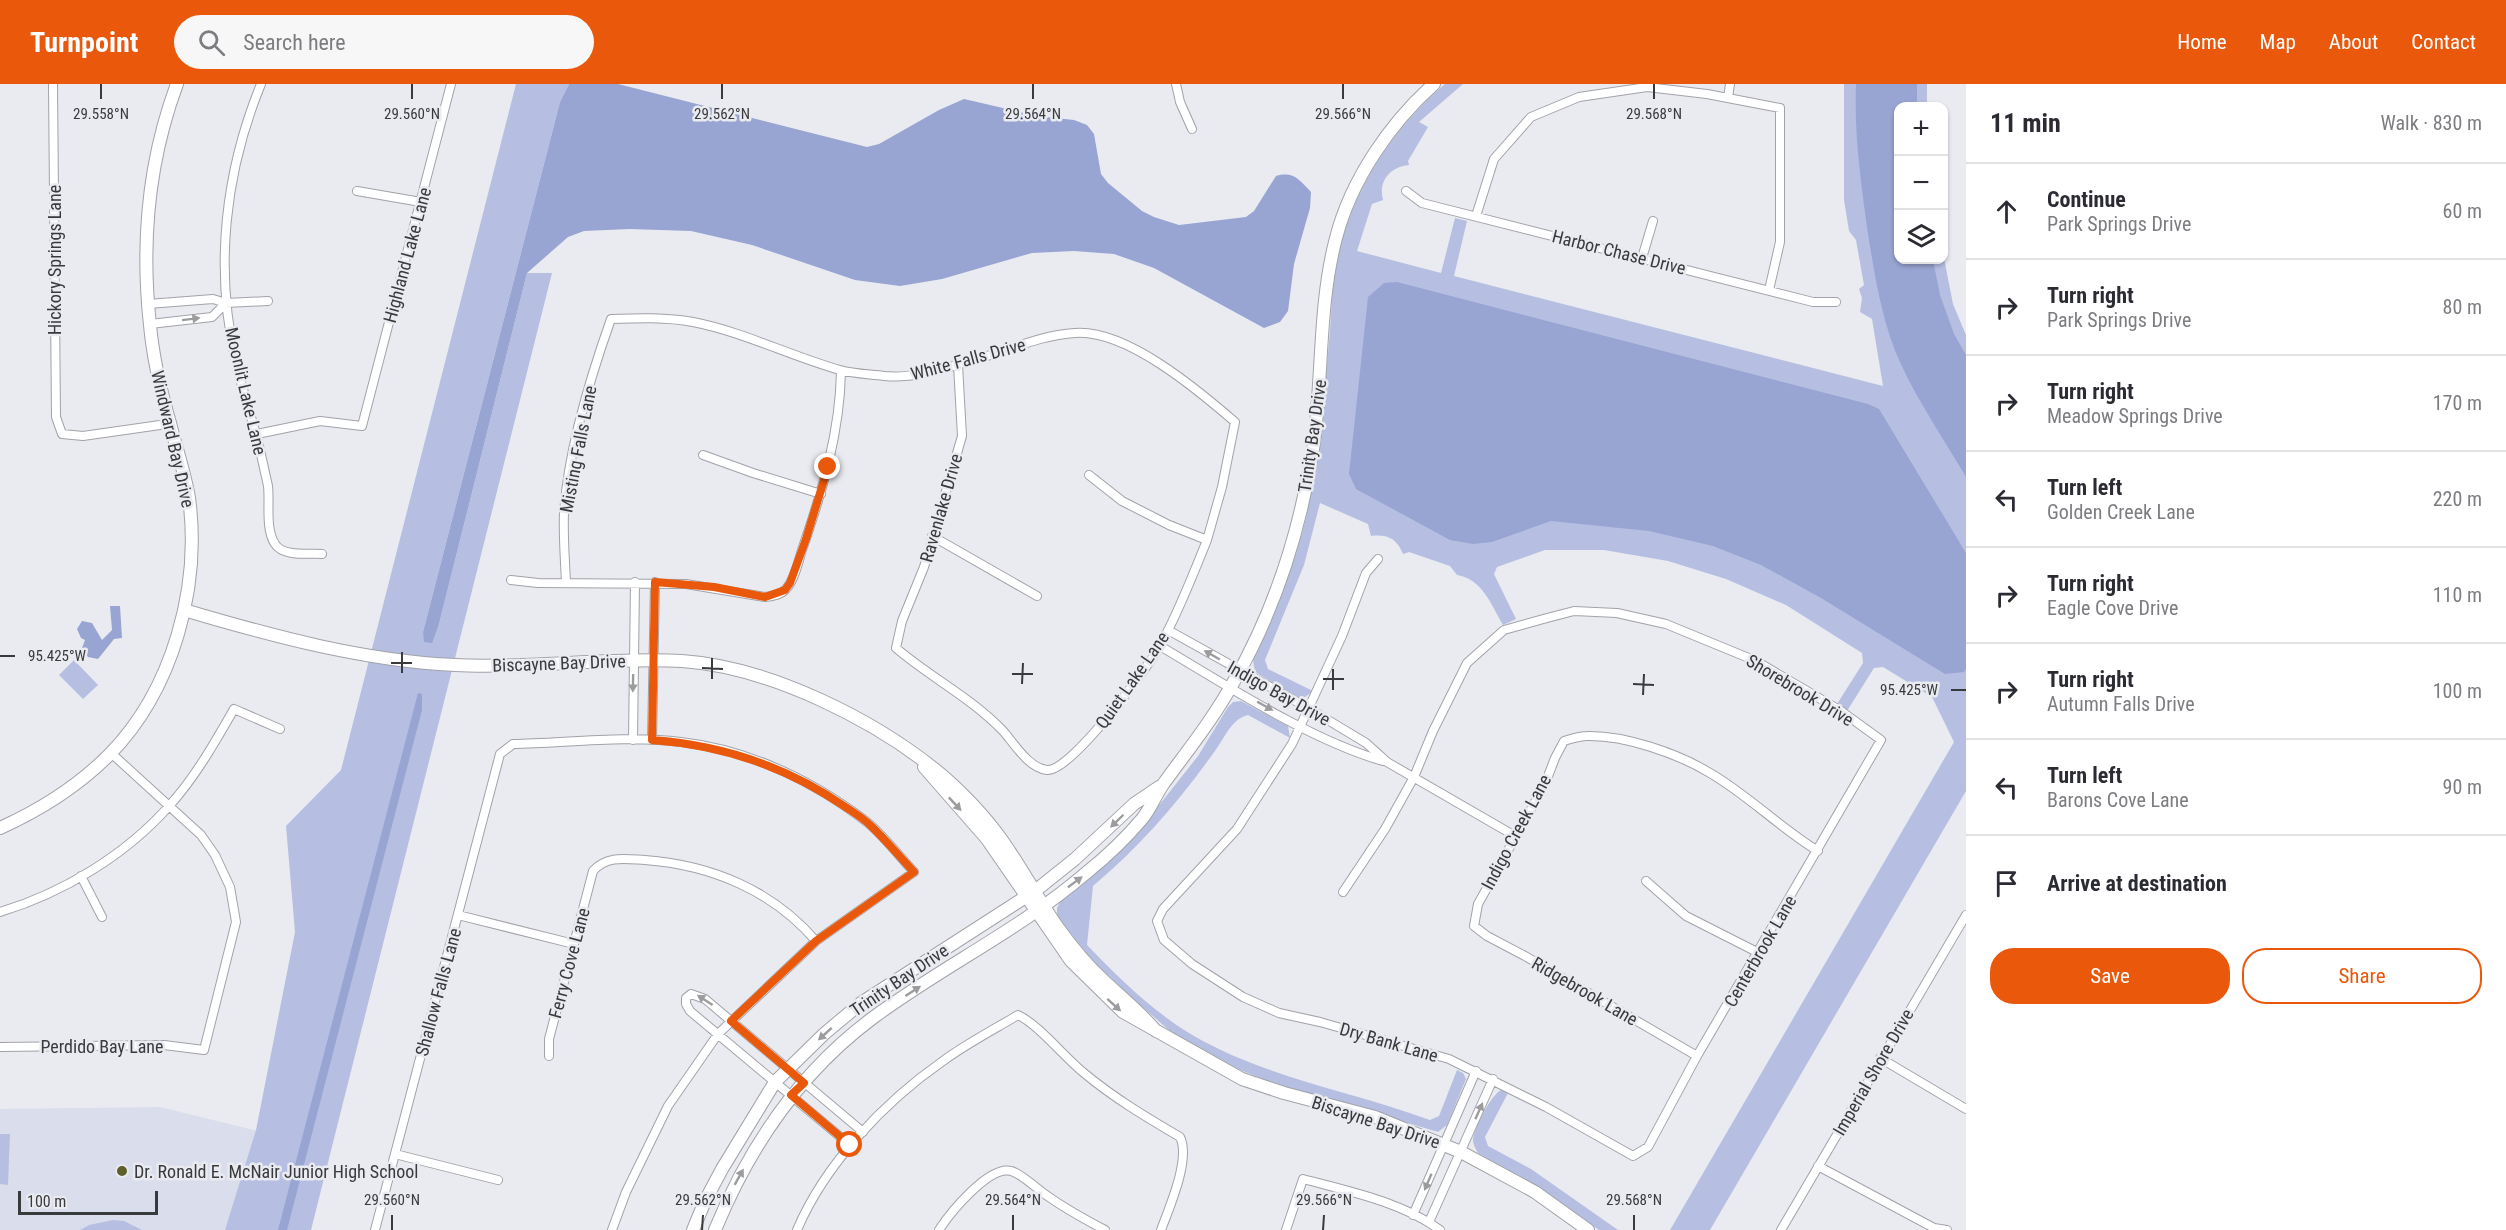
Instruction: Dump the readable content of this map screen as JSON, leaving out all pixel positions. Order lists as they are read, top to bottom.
{
  "streets": {
    "street": [
      "Harbor Chase Drive",
      "Highland Lake Lane",
      "Hickory Springs Lane",
      "White Falls Drive",
      "Moonlit Lake Lane",
      "Trinity Bay Drive",
      "Windward Bay Drive",
      "Misting Falls Lane",
      "Ravenlake Drive",
      "Biscayne Bay Drive",
      "Quiet Lake Lane",
      "Shorebrook Drive",
      "Indigo Bay Drive",
      "Indigo Creek Lane",
      "Centerbrook Lane",
      "Ferry Cove Lane",
      "Ridgebrook Lane",
      "Shallow Falls Lane",
      "Dry Bank Lane",
      "Perdido Bay Lane",
      "Imperial Shore Drive"
    ]
  },
  "crossings": [
    ["Highland Lake Lane", "Moonlit Lake Lane"],
    ["Hickory Springs Lane", "Windward Bay Drive"],
    ["White Falls Drive", "Misting Falls Lane"],
    ["White Falls Drive", "Ravenlake Drive"],
    ["White Falls Drive", "Quiet Lake Lane"],
    ["Trinity Bay Drive", "Biscayne Bay Drive"],
    ["Trinity Bay Drive", "Indigo Bay Drive"],
    ["Windward Bay Drive", "Biscayne Bay Drive"],
    ["Ravenlake Drive", "Quiet Lake Lane"],
    ["Quiet Lake Lane", "Indigo Bay Drive"],
    ["Shorebrook Drive", "Indigo Bay Drive"],
    ["Shorebrook Drive", "Centerbrook Lane"],
    ["Indigo Bay Drive", "Indigo Creek Lane"],
    ["Indigo Bay Drive", "Dry Bank Lane"],
    ["Indigo Creek Lane", "Centerbrook Lane"],
    ["Indigo Creek Lane", "Ridgebrook Lane"],
    ["Centerbrook Lane", "Ridgebrook Lane"],
    ["Centerbrook Lane", "Dry Bank Lane"]
  ],
  "places": ["Dr. Ronald E. McNair Junior High School"],
  "scale_bar": "100 m",
  "page": {
    "header": "Turnpoint",
    "search": "Search here",
    "nav": [
      "Home",
      "Map",
      "About",
      "Contact"
    ],
    "heading": ["11 min", "Walk · 830 m"],
    "map_buttons": ["+", "−"],
    "list": [
      ["Continue", "Park Springs Drive", "60 m"],
      ["Turn right", "Park Springs Drive", "80 m"],
      ["Turn right", "Meadow Springs Drive", "170 m"],
      ["Turn left", "Golden Creek Lane", "220 m"],
      ["Turn right", "Eagle Cove Drive", "110 m"],
      ["Turn right", "Autumn Falls Drive", "100 m"],
      ["Turn left", "Barons Cove Lane", "90 m"],
      "Arrive at destination"
    ],
    "buttons": ["Save", "Share"],
    "scale": "100 m"
  },
  "coordinates": [
    "29.558°N",
    "29.560°N",
    "29.562°N",
    "29.564°N",
    "29.566°N",
    "29.568°N",
    "95.425°W"
  ]
}
